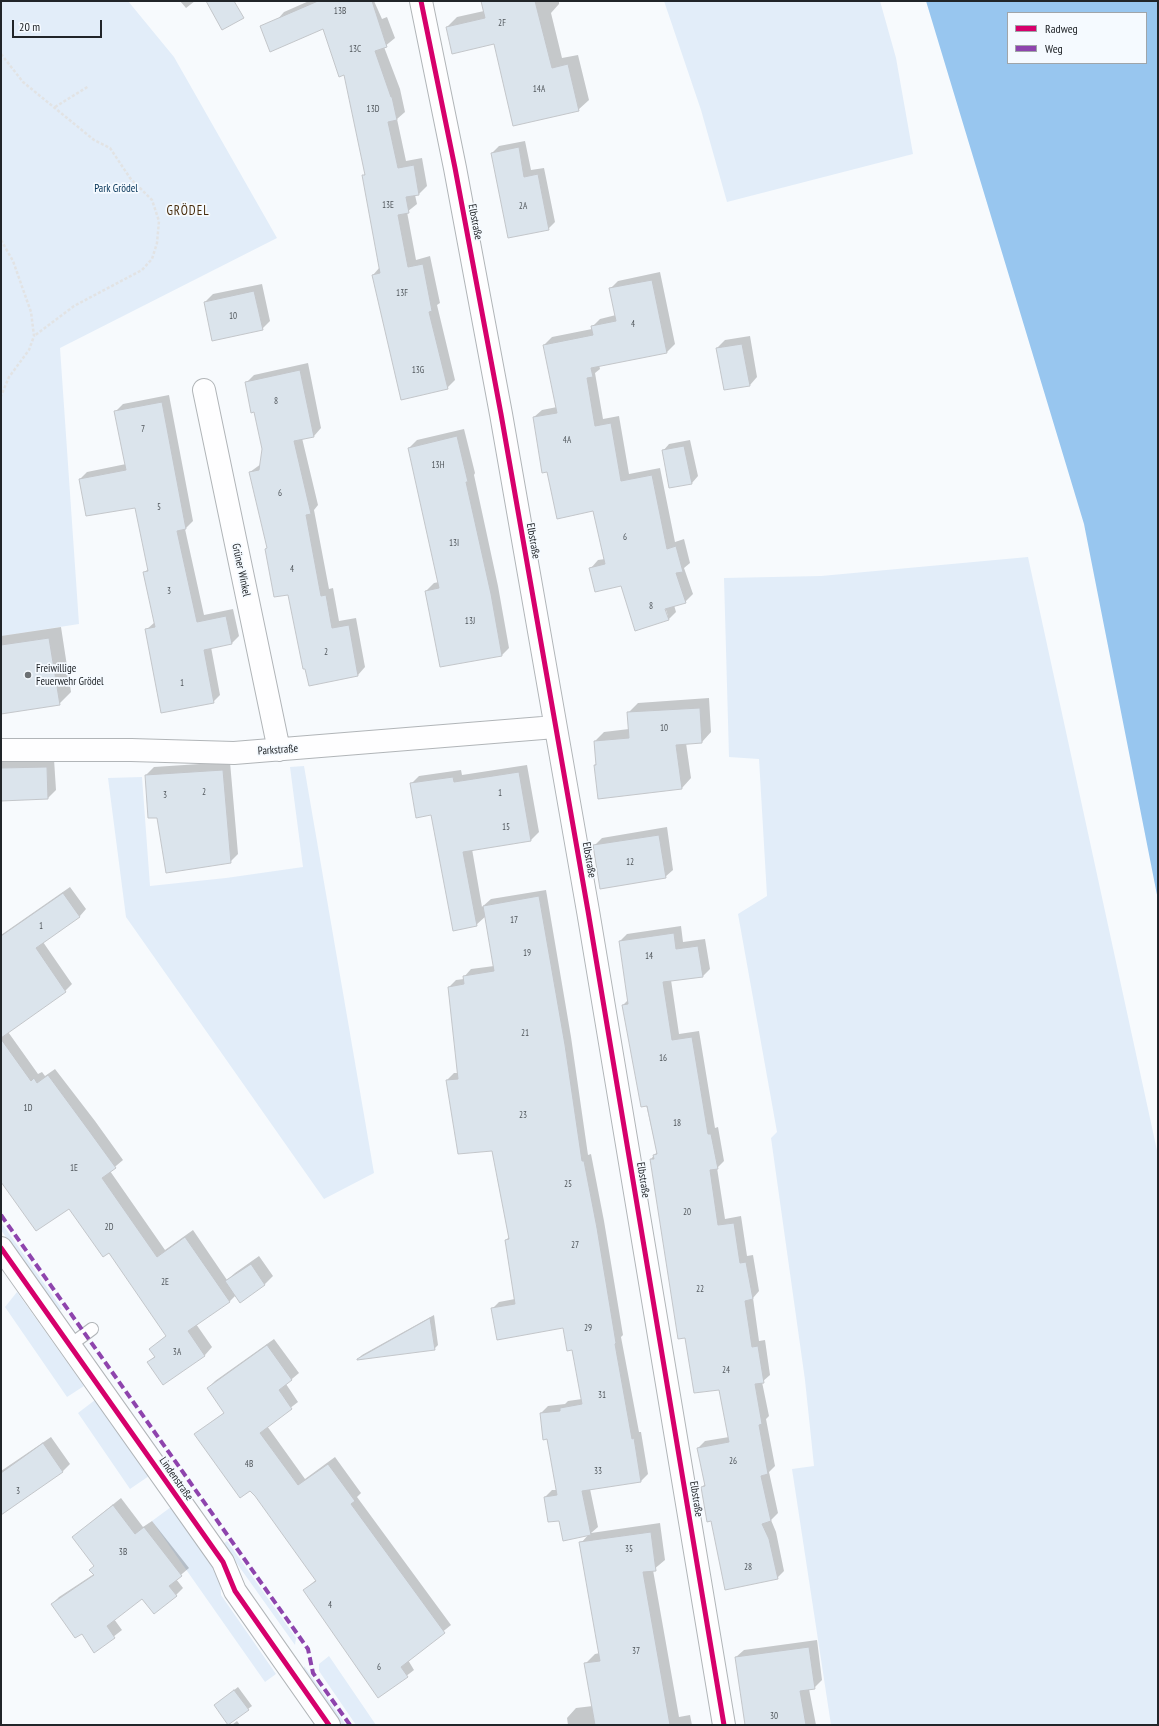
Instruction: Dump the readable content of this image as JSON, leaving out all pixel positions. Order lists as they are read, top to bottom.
{
  "streets": {
    "street": [
      "Elbstraße",
      "Grüner Winkel",
      "Parkstraße",
      "Lindenstraße"
    ]
  },
  "crossings": [
    ["Elbstraße", "Parkstraße"],
    ["Grüner Winkel", "Parkstraße"]
  ],
  "districts": ["GRÖDEL"],
  "parks": ["Park Grödel"],
  "places": ["Freiwillige Feuerwehr Grödel"],
  "house_numbers": [
    "13B",
    "2F",
    "13C",
    "14A",
    "13D",
    "13E",
    "2A",
    "13F",
    "10",
    "4",
    "13G",
    "8",
    "7",
    "4A",
    "13H",
    "6",
    "5",
    "6",
    "13I",
    "4",
    "3",
    "8",
    "13J",
    "2",
    "1",
    "10",
    "2",
    "1",
    "3",
    "15",
    "12",
    "17",
    "1",
    "19",
    "14",
    "21",
    "16",
    "1D",
    "23",
    "18",
    "1E",
    "25",
    "20",
    "2D",
    "27",
    "2E",
    "22",
    "29",
    "3A",
    "24",
    "31",
    "26",
    "4B",
    "33",
    "3",
    "35",
    "3B",
    "28",
    "4",
    "37",
    "6",
    "30"
  ],
  "legend": ["Radweg", "Weg"],
  "scale_bar": "20 m"
}
